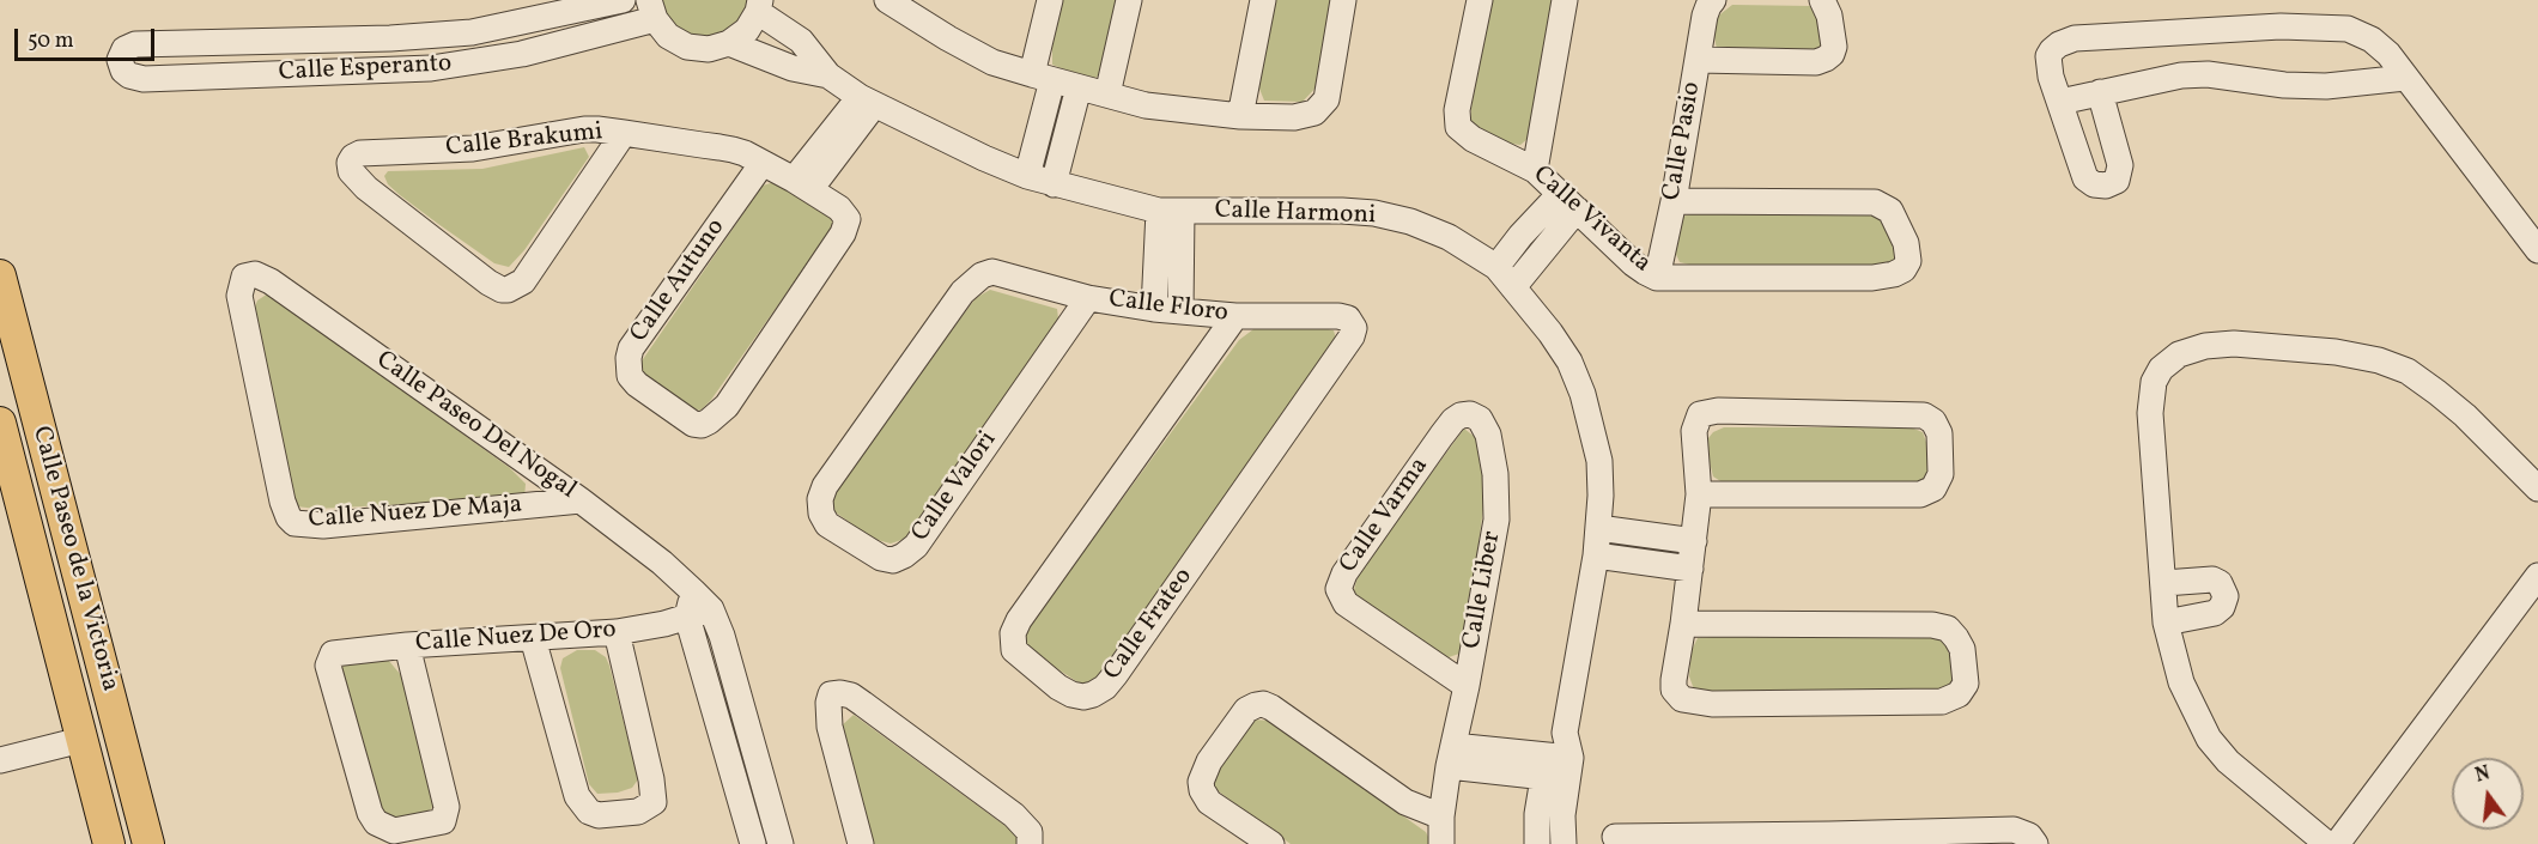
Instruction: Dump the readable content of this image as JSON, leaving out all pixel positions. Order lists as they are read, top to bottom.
{
  "streets": {
    "main road": ["Calle Paseo de la Victoria"],
    "street": [
      "Calle Esperanto",
      "Calle Brakumi",
      "Calle Pasio",
      "Calle Harmoni",
      "Calle Vivanta",
      "Calle Autuno",
      "Calle Floro",
      "Calle Paseo Del Nogal",
      "Calle Valori",
      "Calle Nuez De Maja",
      "Calle Varma",
      "Calle Liber",
      "Calle Frateo",
      "Calle Nuez De Oro"
    ]
  },
  "crossings": [
    ["Calle Brakumi", "Calle Autuno"],
    ["Calle Pasio", "Calle Vivanta"],
    ["Calle Floro", "Calle Valori"],
    ["Calle Floro", "Calle Frateo"],
    ["Calle Paseo Del Nogal", "Calle Nuez De Maja"],
    ["Calle Paseo Del Nogal", "Calle Nuez De Oro"],
    ["Calle Varma", "Calle Liber"]
  ],
  "scale_bar": "50 m",
  "north": "top"
}
